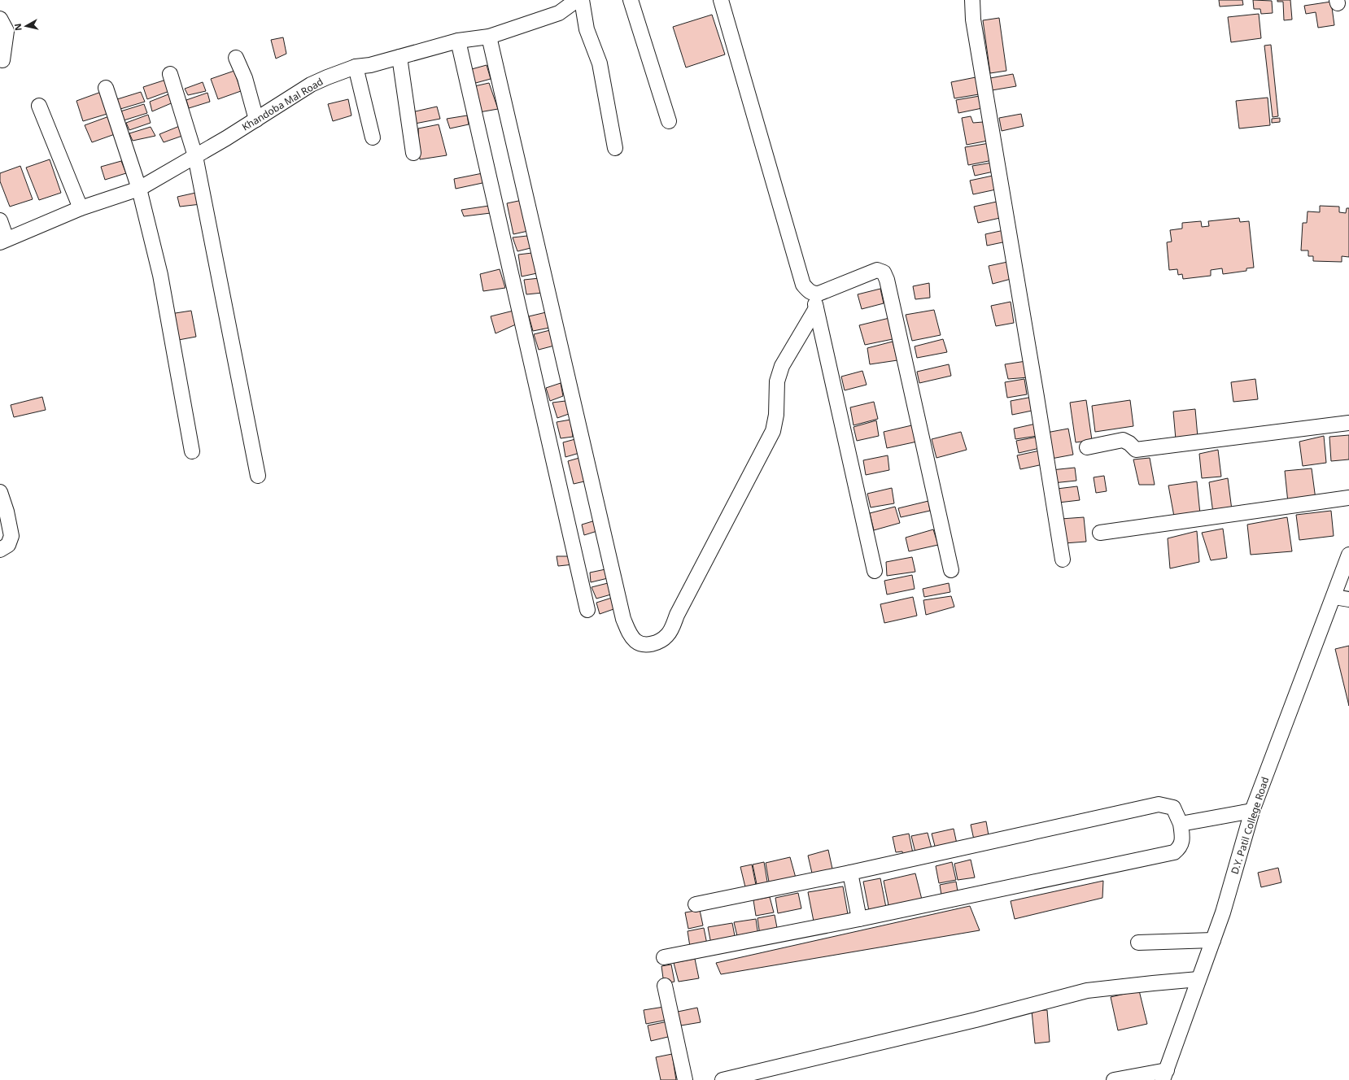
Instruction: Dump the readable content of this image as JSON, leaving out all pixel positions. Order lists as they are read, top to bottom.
{
  "streets": {
    "street": ["Khandoba Mal Road", "D.Y. Patil College Road"]
  },
  "north": "left"
}
